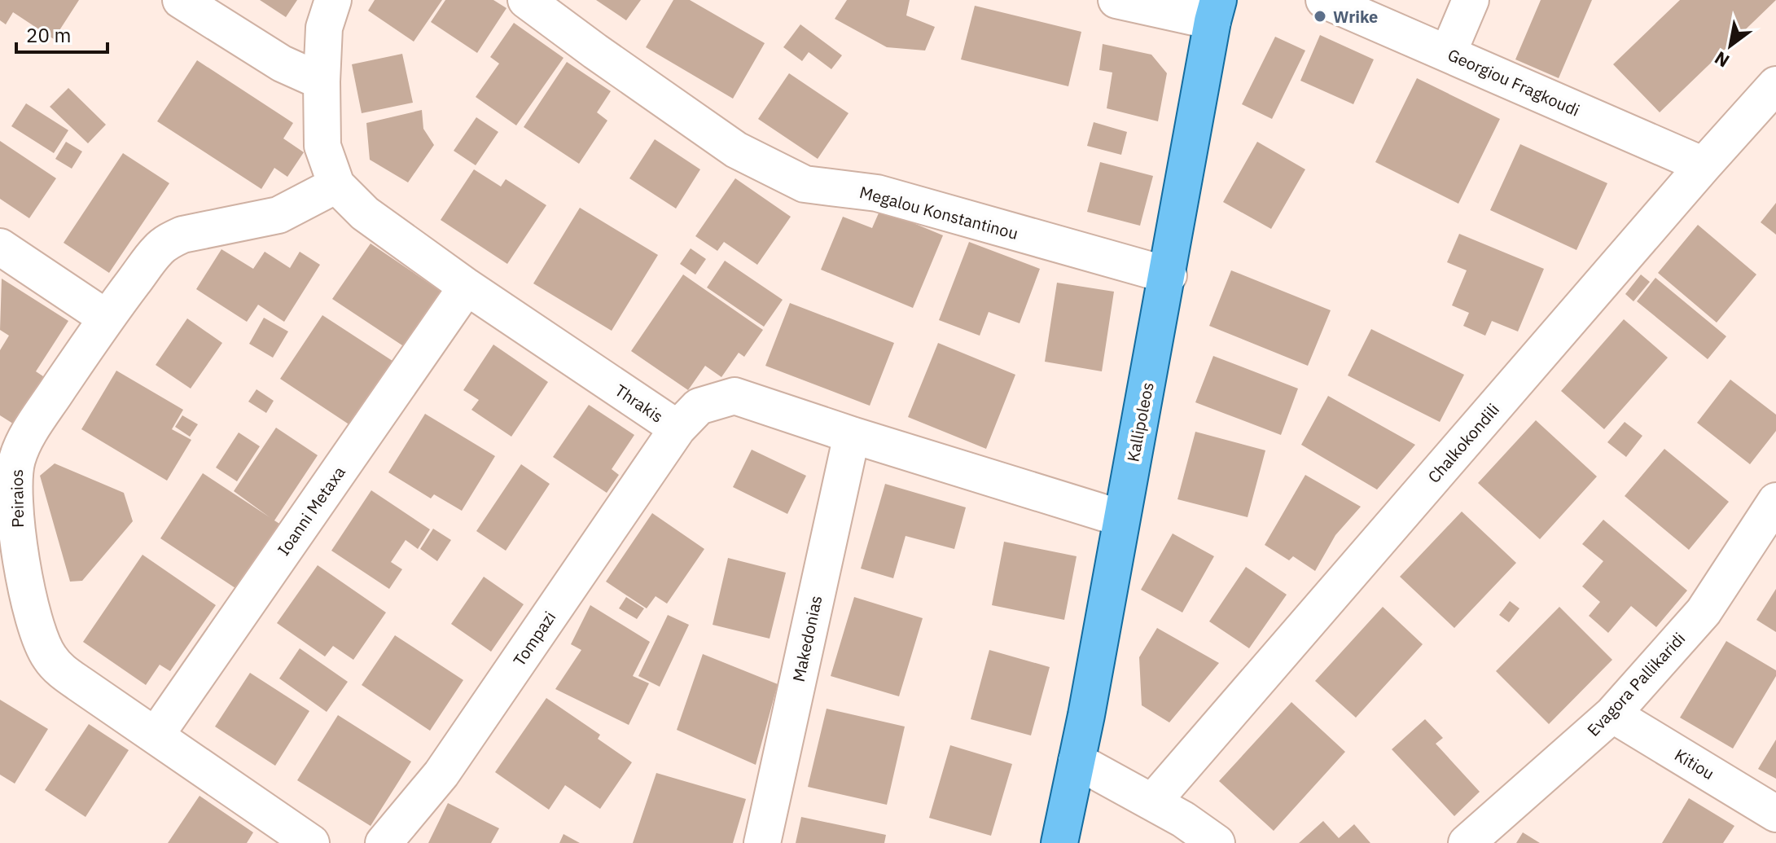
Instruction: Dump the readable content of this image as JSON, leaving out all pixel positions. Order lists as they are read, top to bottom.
{
  "streets": {
    "main road": ["Kallipoleos"],
    "street": [
      "Georgiou Fragkoudi",
      "Megalou Konstantinou",
      "Thrakis",
      "Chalkokondili",
      "Peiraios",
      "Ioanni Metaxa",
      "Tompazi",
      "Makedonias",
      "Evagora Pallikaridi",
      "Kitiou"
    ]
  },
  "crossings": [
    ["Georgiou Fragkoudi", "Chalkokondili"],
    ["Megalou Konstantinou", "Kallipoleos"],
    ["Thrakis", "Kallipoleos"],
    ["Thrakis", "Peiraios"],
    ["Thrakis", "Ioanni Metaxa"],
    ["Thrakis", "Tompazi"],
    ["Thrakis", "Makedonias"],
    ["Peiraios", "Ioanni Metaxa"],
    ["Evagora Pallikaridi", "Kitiou"]
  ],
  "places": ["Wrike"],
  "scale_bar": "20 m",
  "north": "bottom left"
}
